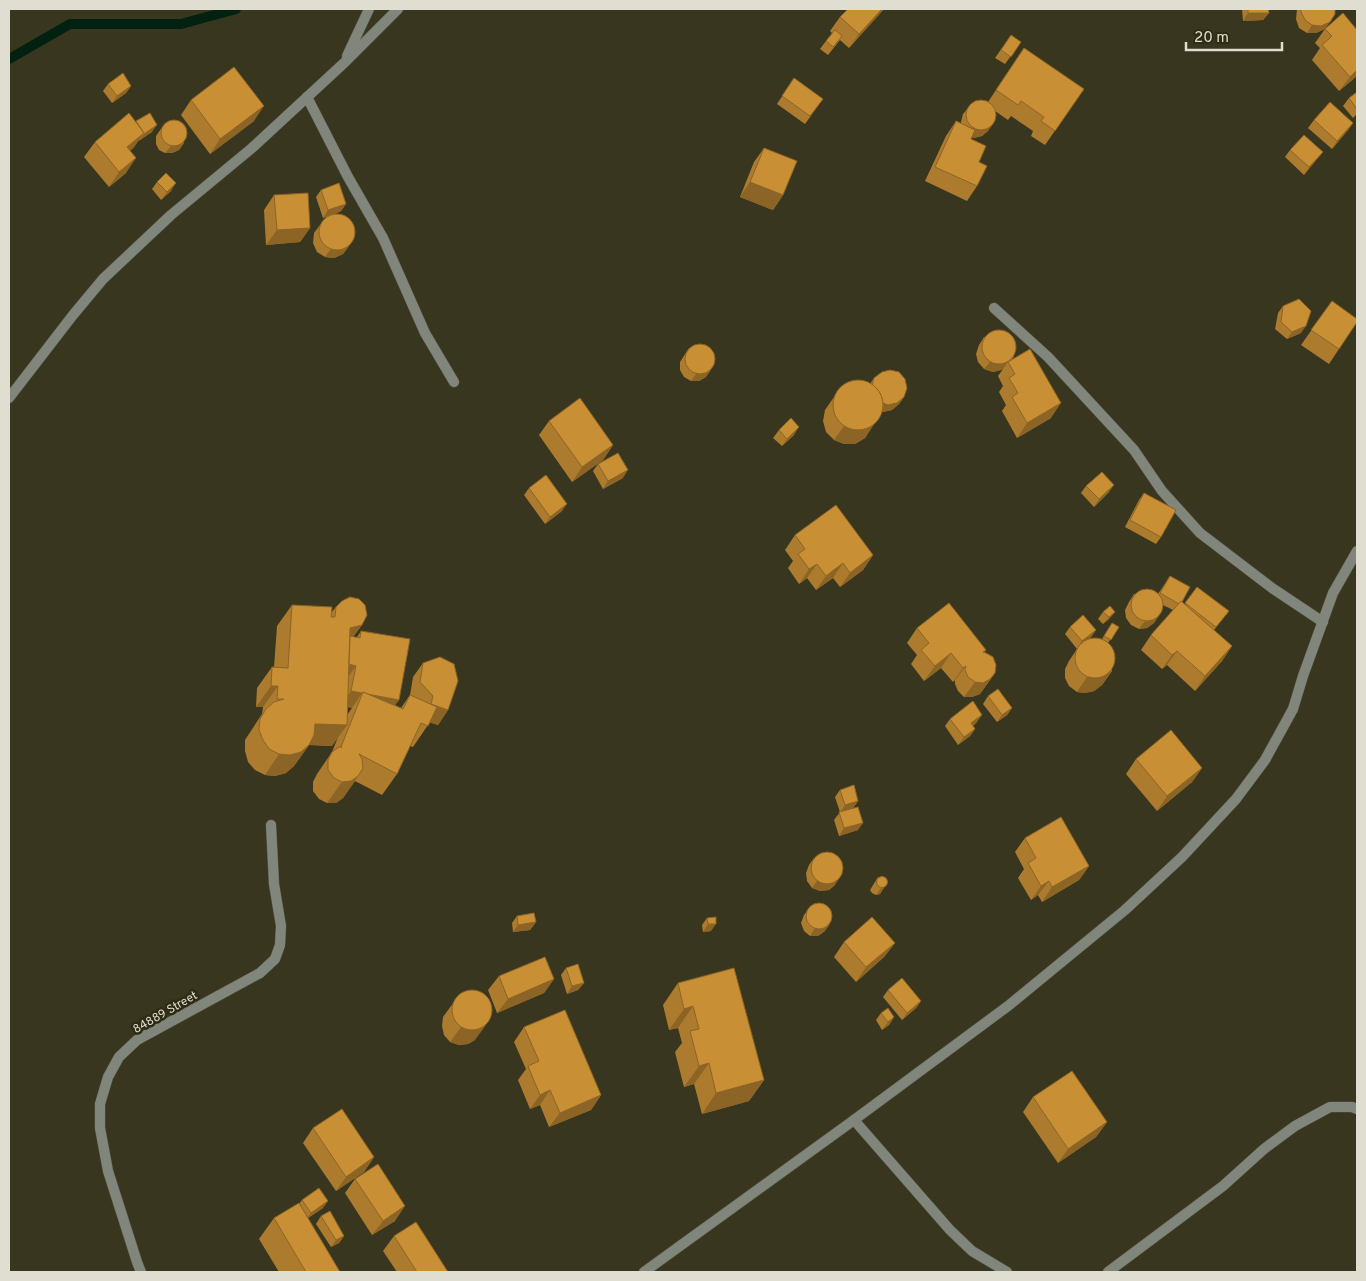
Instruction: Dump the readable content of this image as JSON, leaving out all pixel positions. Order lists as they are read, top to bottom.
{
  "streets": {
    "street": ["84889 Street"]
  },
  "scale_bar": "20 m"
}
